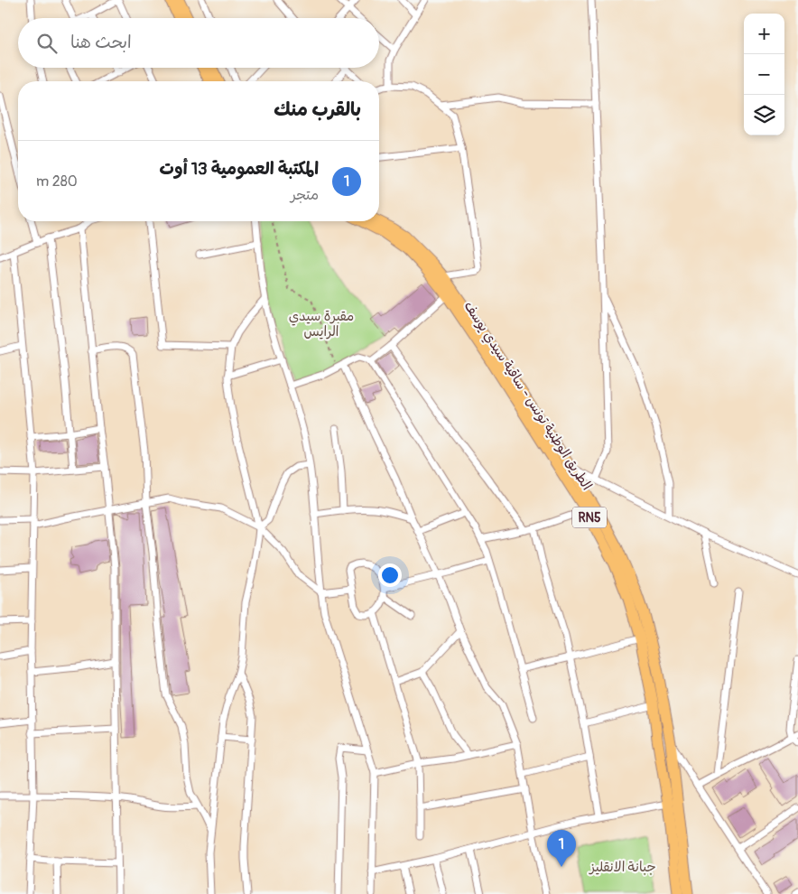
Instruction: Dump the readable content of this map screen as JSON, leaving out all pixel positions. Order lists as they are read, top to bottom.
{
  "streets": {
    "main road": ["الطريق الوطنية تونس - ساقية سيدي يوسف", "RN5"]
  },
  "parks": ["مقبرة سيدي الرايس", "جبانة الانقليز"],
  "page": {
    "map_buttons": ["+", "−"],
    "search": "ابحث هنا",
    "heading": "بالقرب منك",
    "list": [
      {
        "mark": "1",
        "name": "المكتبة العمومية 13 أوت",
        "note": "متجر",
        "value": "280 m"
      }
    ],
    "pins": "1"
  }
}
